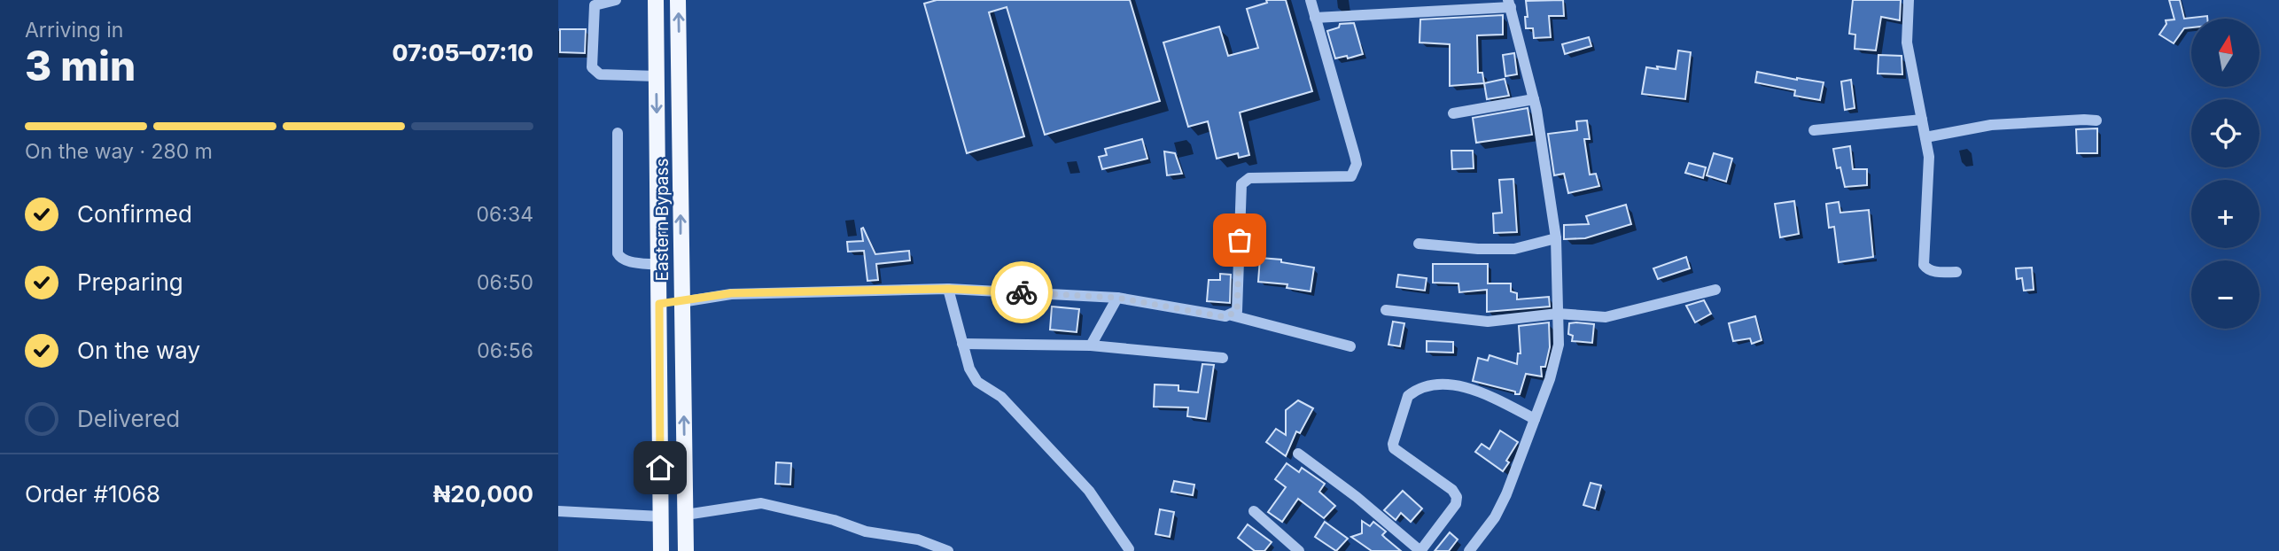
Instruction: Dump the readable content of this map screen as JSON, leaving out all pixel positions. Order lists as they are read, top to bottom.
{
  "streets": {
    "main road": ["Eastern Bypass"]
  },
  "north": "top",
  "page": {
    "heading": ["3 min", "Arriving in", "07:05–07:10"],
    "panel": ["Order #1068", "₦20,000"],
    "map_buttons": ["+", "−"],
    "bar": "On the way · 280 m",
    "list": [
      ["Confirmed", "06:34"],
      ["Preparing", "06:50"],
      ["On the way", "06:56"],
      "Delivered"
    ]
  }
}
